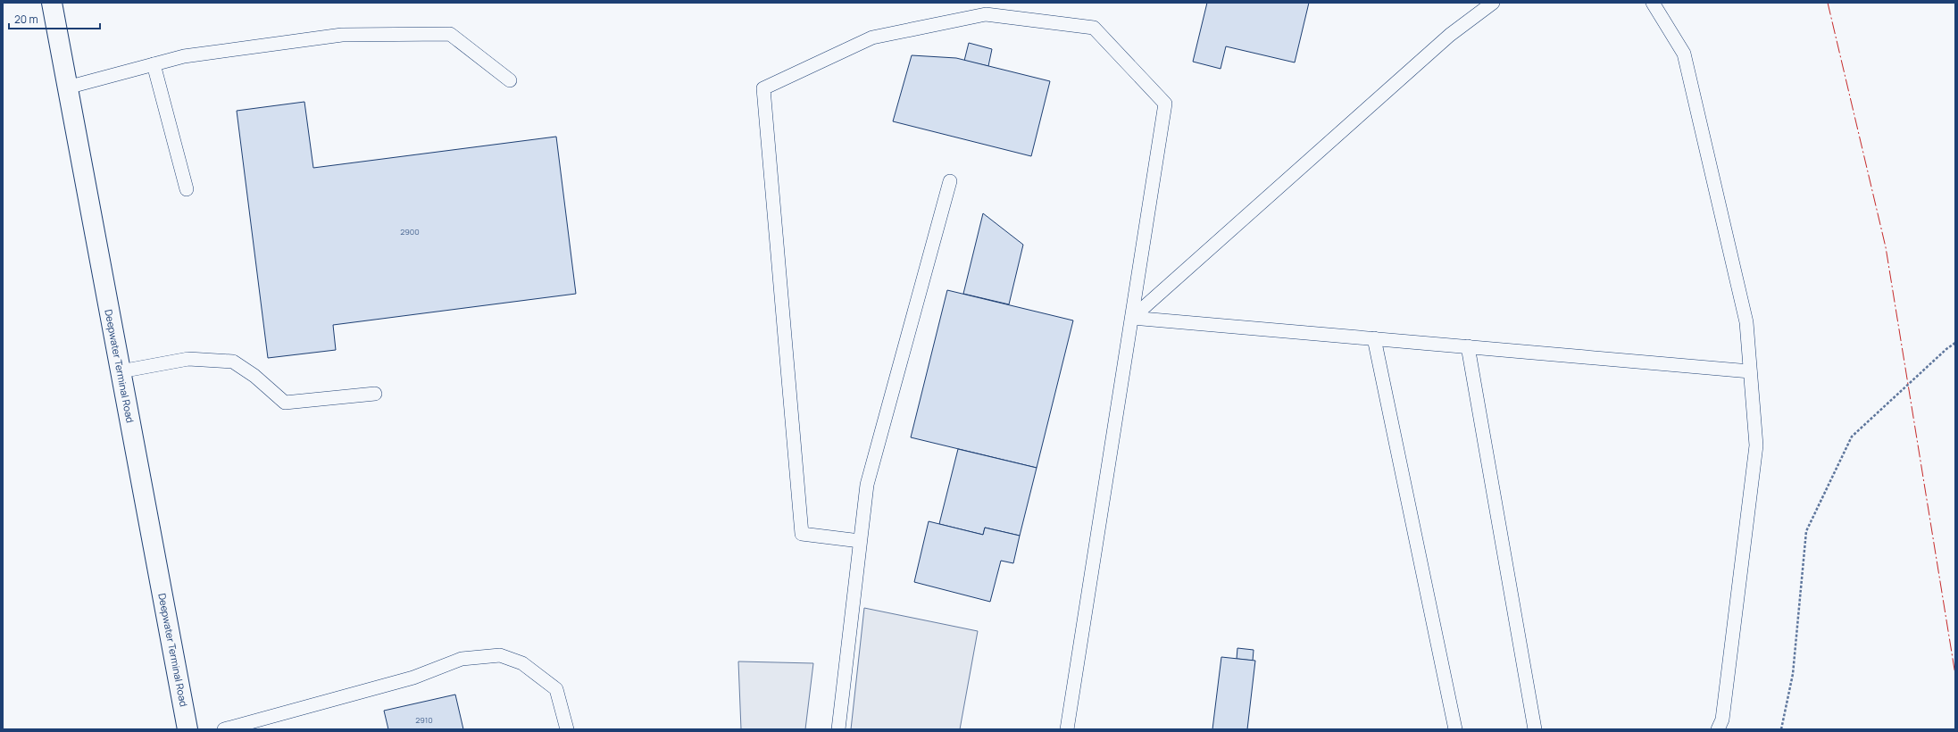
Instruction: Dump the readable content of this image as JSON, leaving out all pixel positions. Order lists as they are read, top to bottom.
{
  "streets": {
    "street": ["Deepwater Terminal Road"]
  },
  "house_numbers": ["2900", "2910"],
  "scale_bar": "20 m"
}
